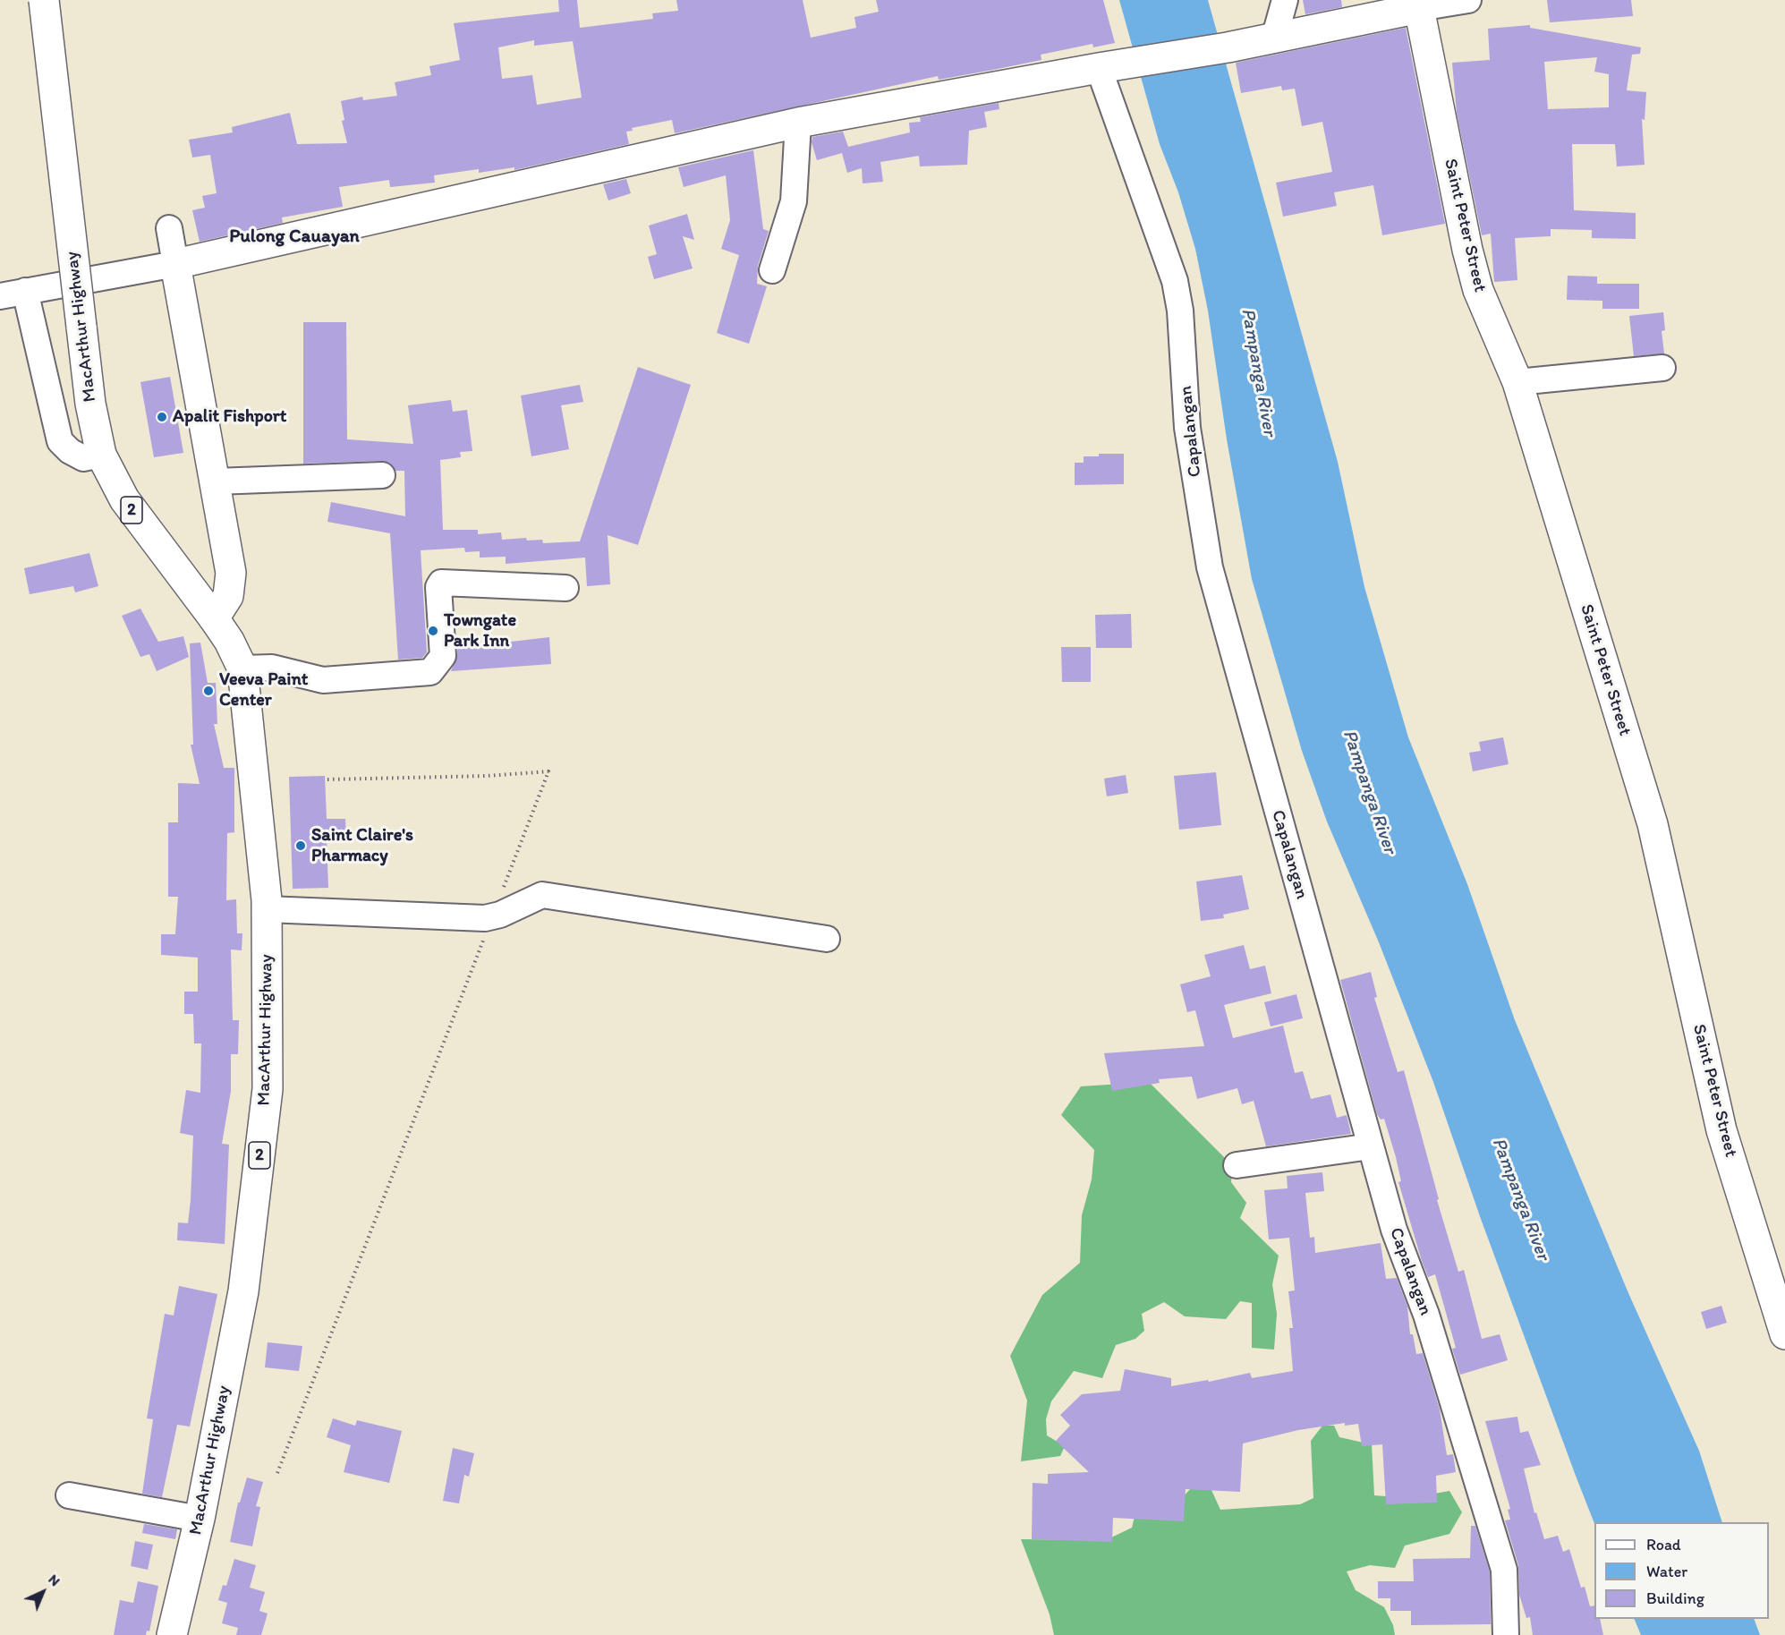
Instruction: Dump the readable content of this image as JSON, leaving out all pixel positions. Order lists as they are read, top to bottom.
{
  "streets": {
    "main road": ["Saint Peter Street", "MacArthur Highway", "2"],
    "street": ["Capalangan"]
  },
  "districts": ["Pulong Cauayan"],
  "water": ["Pampanga River"],
  "places": [
    "Apalit Fishport",
    "Towngate Park Inn",
    "Veeva Paint Center",
    "Saint Claire's Pharmacy"
  ],
  "legend": ["Road", "Water", "Building"],
  "north": "top right"
}
